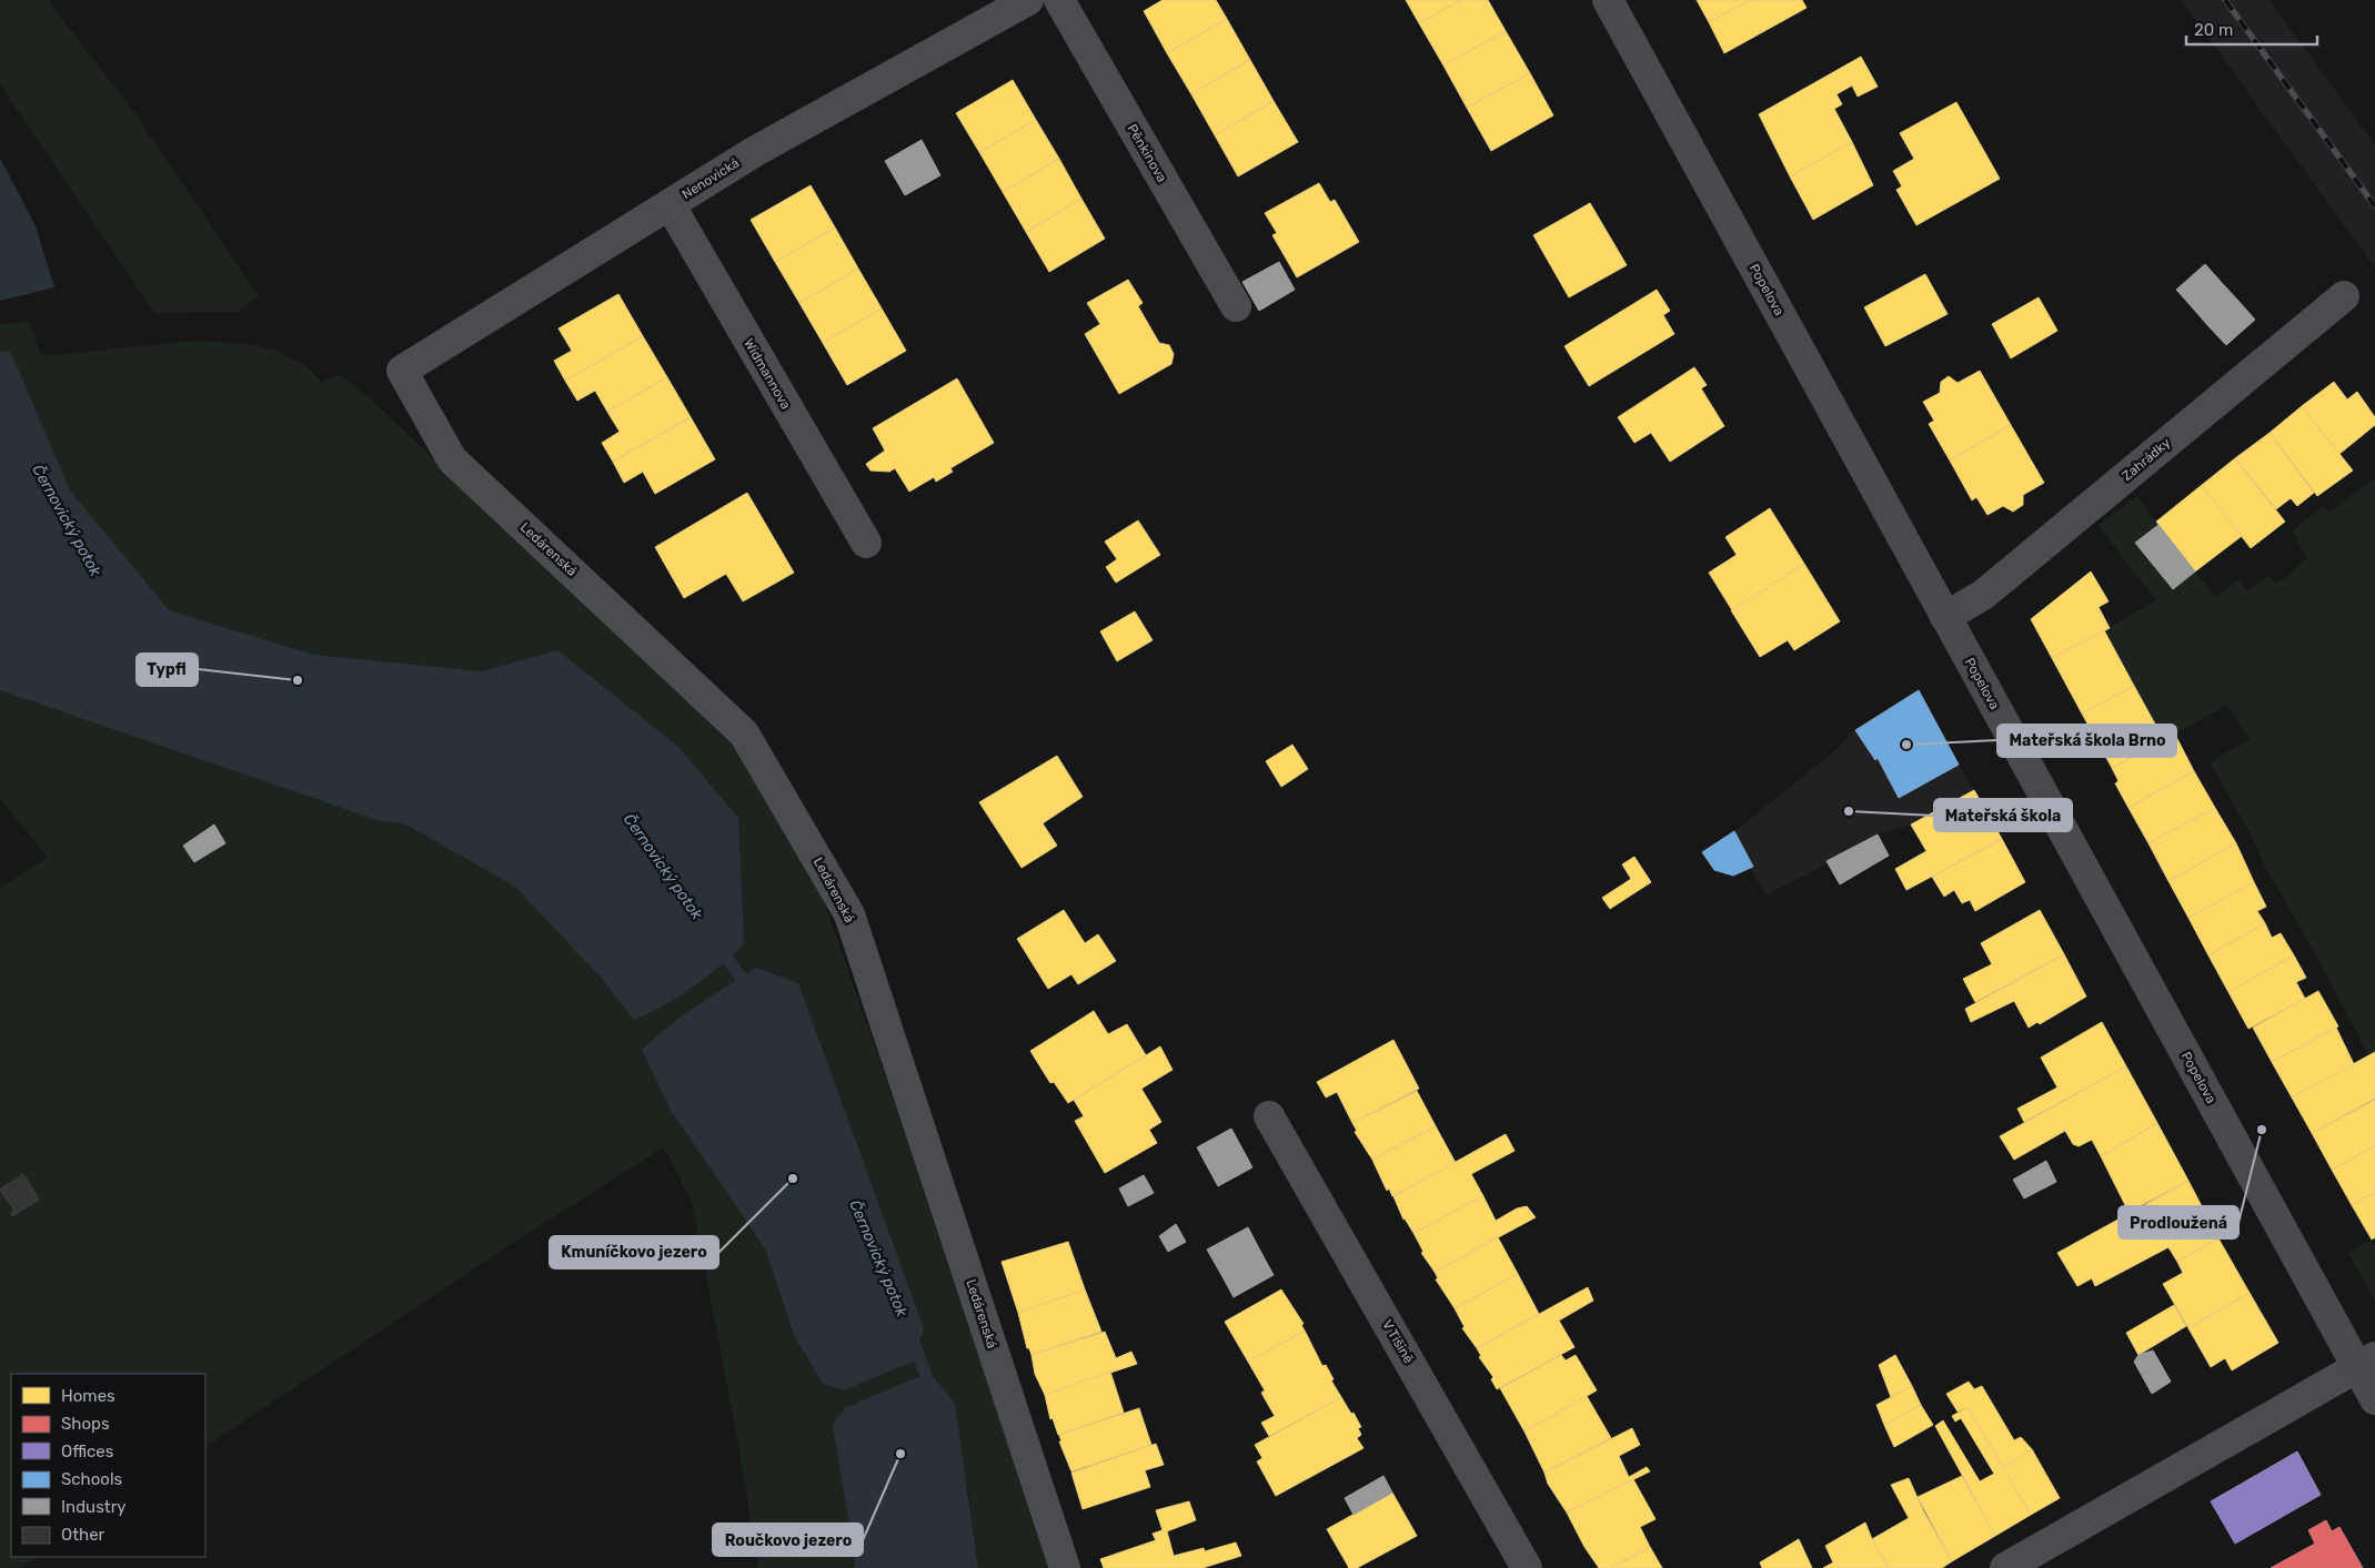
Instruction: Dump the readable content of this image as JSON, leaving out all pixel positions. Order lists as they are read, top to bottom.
{
  "streets": {
    "street": [
      "Pěnkinova",
      "Nenovická",
      "Popelova",
      "Widmannova",
      "Zahrádky",
      "Ledárenská",
      "V Tišině"
    ]
  },
  "crossings": [
    ["Nenovická", "Widmannova"],
    ["Nenovická", "Ledárenská"],
    ["Popelova", "Zahrádky"]
  ],
  "water": ["Černovický potok"],
  "places": [
    "Typfl",
    "Mateřská škola Brno",
    "Mateřská škola",
    "Prodloužená",
    "Kmuníčkovo jezero",
    "Roučkovo jezero"
  ],
  "legend": [
    "Homes",
    "Shops",
    "Offices",
    "Schools",
    "Industry",
    "Other"
  ],
  "scale_bar": "20 m"
}
